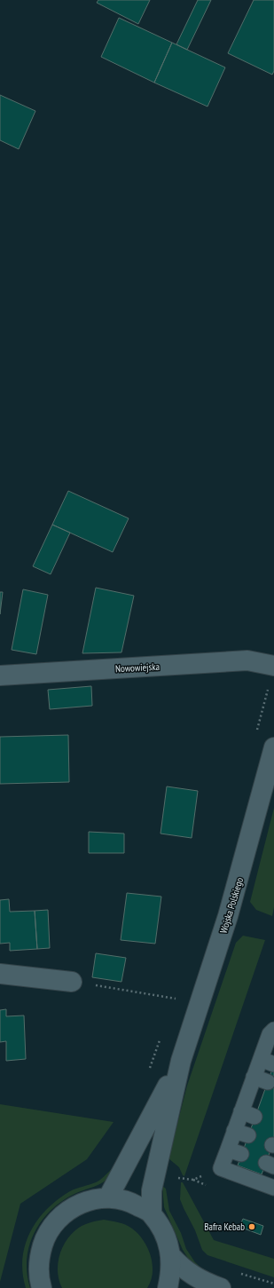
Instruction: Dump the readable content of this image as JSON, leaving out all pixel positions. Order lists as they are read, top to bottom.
{
  "streets": {
    "main road": ["Nowowiejska", "Wojska Polskiego"]
  },
  "places": ["Bafra Kebab"]
}
